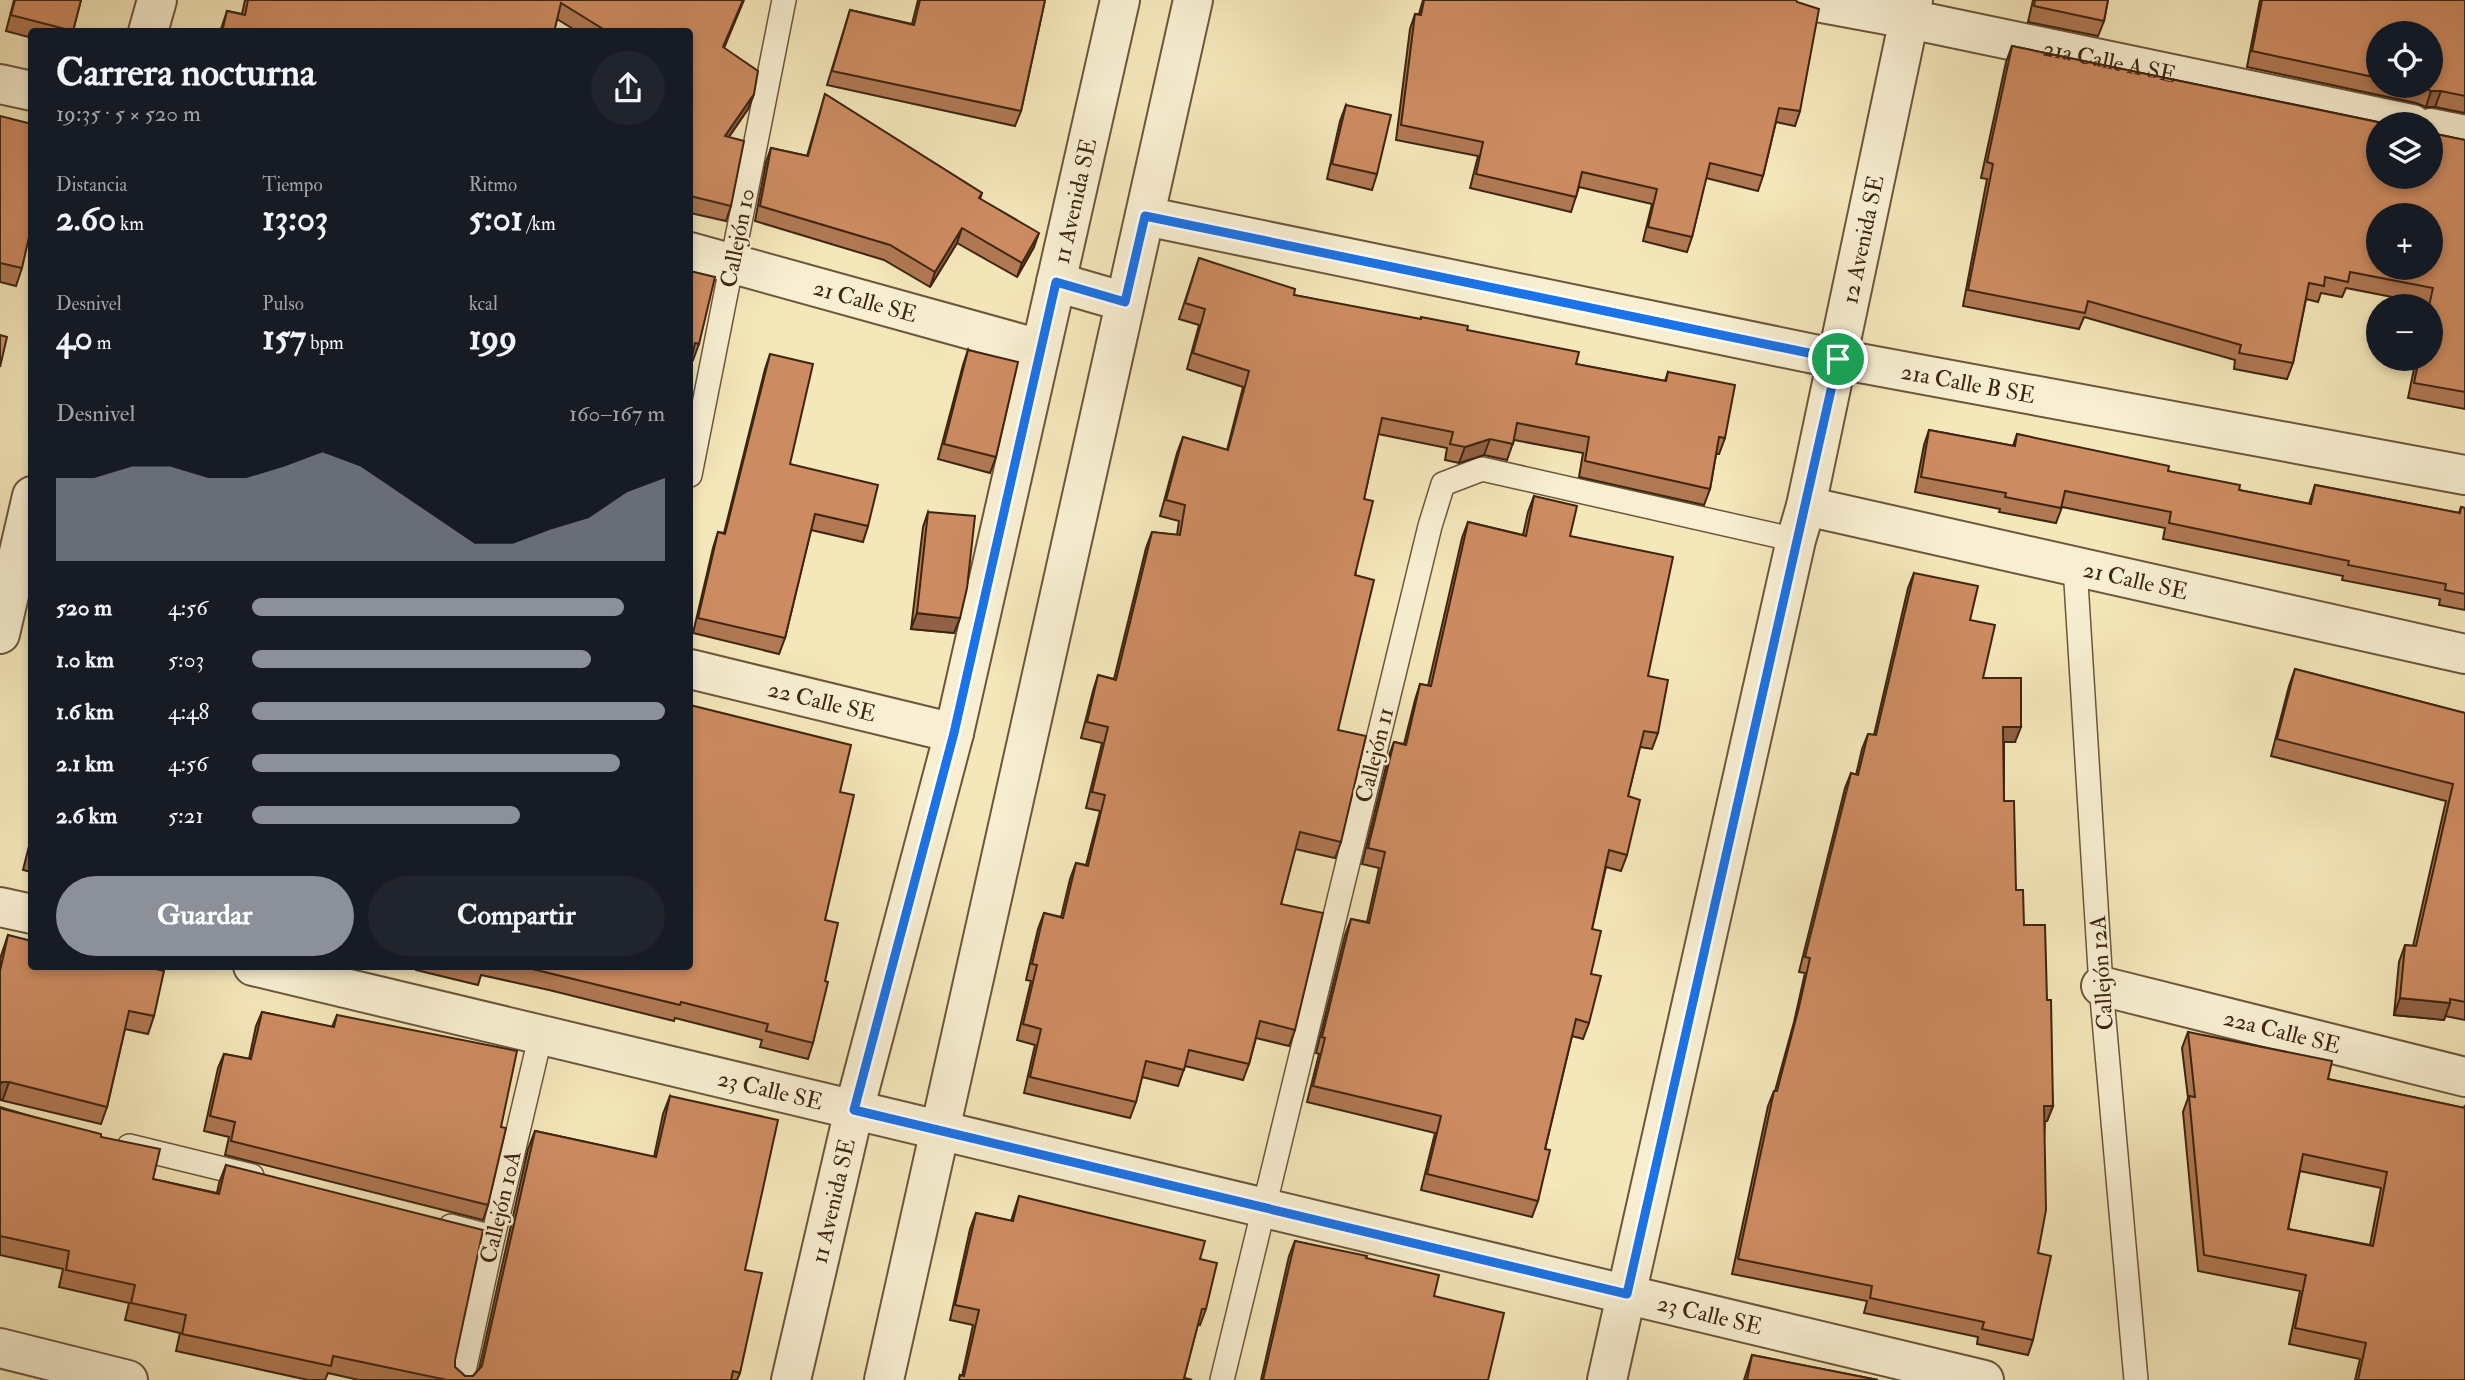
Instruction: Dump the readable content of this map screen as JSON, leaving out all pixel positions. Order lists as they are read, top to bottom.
{
  "streets": {
    "street": [
      "21a Calle A SE",
      "11 Avenida SE",
      "12 Avenida SE",
      "21 Calle SE",
      "21a Calle B SE",
      "22 Calle SE",
      "22a Calle SE",
      "23 Calle SE"
    ],
    "lane": [
      "Callejón 10",
      "Callejón 11",
      "Callejón 12A",
      "Callejón 10A"
    ]
  },
  "crossings": [
    ["21a Calle A SE", "12 Avenida SE"],
    ["11 Avenida SE", "21 Calle SE"],
    ["11 Avenida SE", "22 Calle SE"],
    ["11 Avenida SE", "23 Calle SE"],
    ["Callejón 10", "21 Calle SE"],
    ["12 Avenida SE", "21 Calle SE"],
    ["12 Avenida SE", "21a Calle B SE"],
    ["12 Avenida SE", "Callejón 11"],
    ["12 Avenida SE", "23 Calle SE"],
    ["21 Calle SE", "Callejón 11"],
    ["21 Calle SE", "Callejón 12A"],
    ["Callejón 11", "23 Calle SE"],
    ["Callejón 12A", "22a Calle SE"],
    ["23 Calle SE", "Callejón 10A"]
  ],
  "page": {
    "map_buttons": ["+", "−"],
    "heading": ["Carrera nocturna", "19:35 · 5 × 520 m"],
    "stats": [
      ["Distancia", "2.60 km"],
      ["Tiempo", "13:03"],
      ["Ritmo", "5:01 /km"],
      ["Desnivel", "40 m"],
      ["Pulso", "157 bpm"],
      ["kcal", "199"]
    ],
    "chart": ["Desnivel", "160–167 m"],
    "list": [
      {
        "name": "520 m",
        "note": "4:56"
      },
      {
        "name": "1.0 km",
        "note": "5:03"
      },
      {
        "name": "1.6 km",
        "note": "4:48"
      },
      {
        "name": "2.1 km",
        "note": "4:56"
      },
      {
        "name": "2.6 km",
        "note": "5:21"
      }
    ],
    "buttons": ["Guardar", "Compartir"]
  }
}
